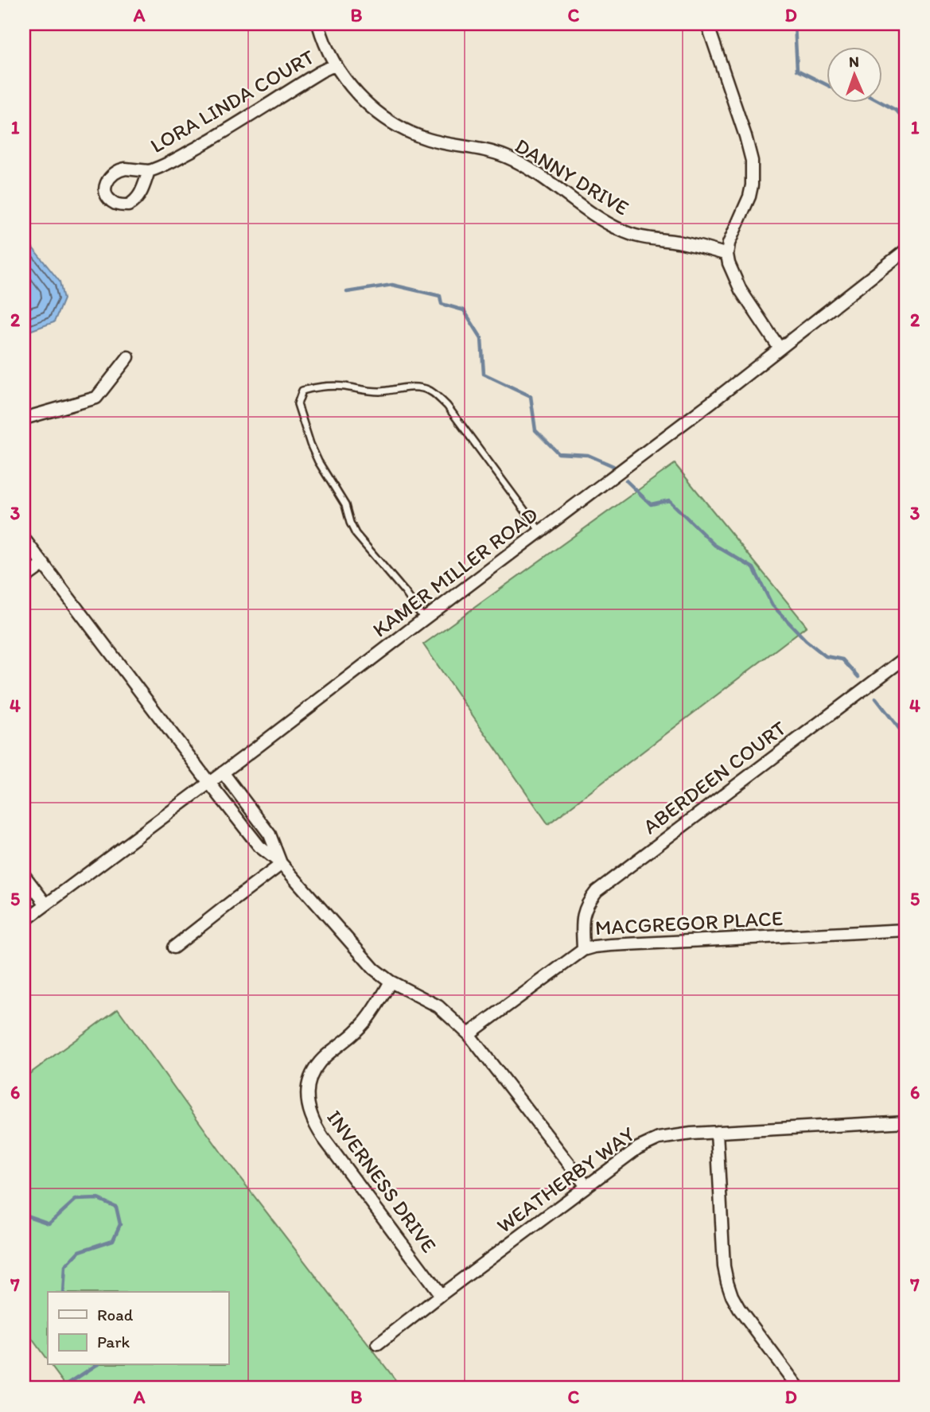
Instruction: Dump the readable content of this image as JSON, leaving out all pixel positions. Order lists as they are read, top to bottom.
{
  "streets": {
    "street": [
      "LORA LINDA COURT",
      "DANNY DRIVE",
      "KAMER MILLER ROAD",
      "ABERDEEN COURT",
      "MACGREGOR PLACE",
      "WEATHERBY WAY",
      "INVERNESS DRIVE"
    ]
  },
  "crossings": [
    ["LORA LINDA COURT", "DANNY DRIVE"],
    ["ABERDEEN COURT", "MACGREGOR PLACE"],
    ["WEATHERBY WAY", "INVERNESS DRIVE"]
  ],
  "legend": ["Road", "Park"],
  "north": "top",
  "grid": {
    "columns": [
      "A",
      "B",
      "C",
      "D"
    ],
    "rows": [
      "1",
      "2",
      "3",
      "4",
      "5",
      "6",
      "7"
    ]
  }
}
